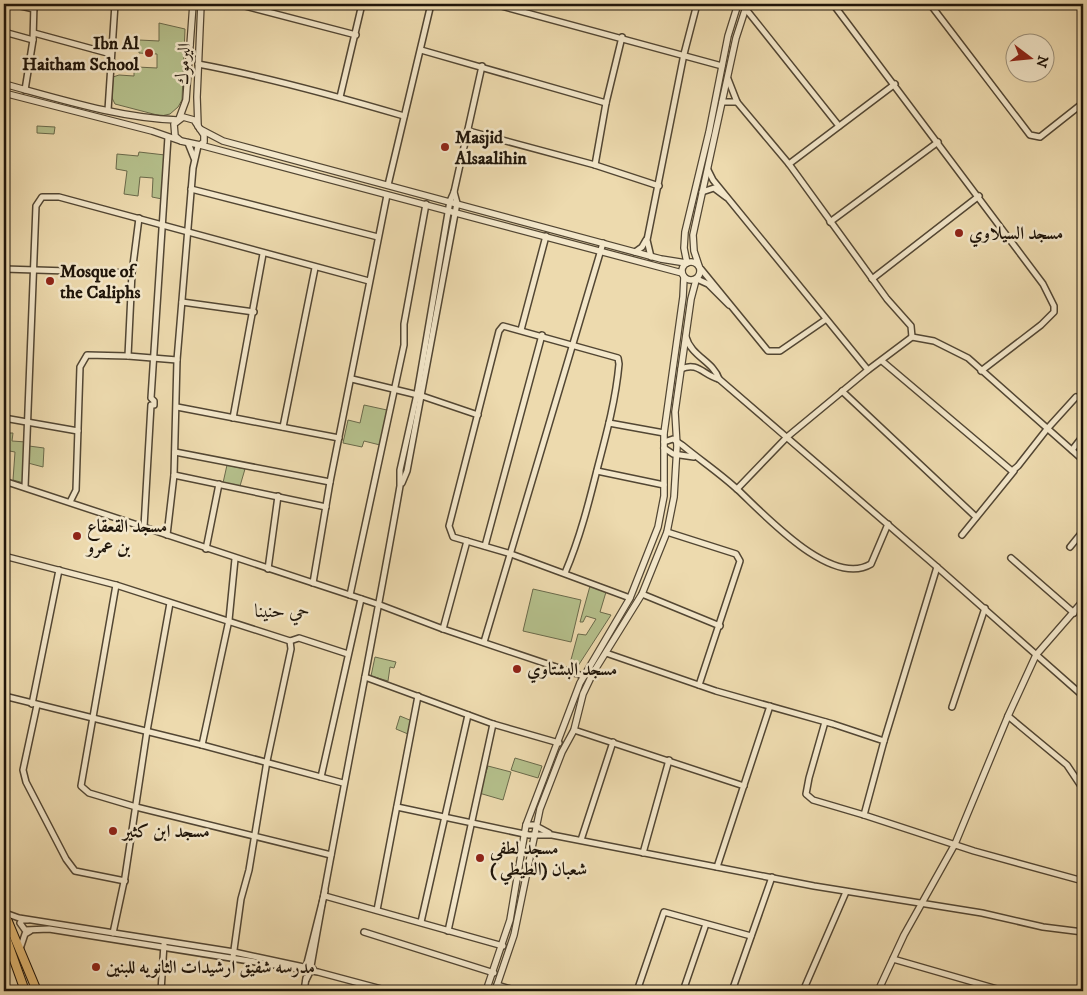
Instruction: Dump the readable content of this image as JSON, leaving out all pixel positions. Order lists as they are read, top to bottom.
{
  "streets": {
    "street": ["اليرموك"]
  },
  "districts": ["حي حنينا"],
  "places": [
    "Ibn Al Haitham School",
    "Masjid Alsaalihin",
    "مسجد السيلاوي",
    "Mosque of the Caliphs",
    "مسجد القعقاع بن عمرو",
    "مسجد البشتاوي",
    "مسجد ابن كثير",
    "مسجد لطفي شعبان (الطيطي )",
    "مدرسه شفيق ارشيدات الثانويه للبنين"
  ],
  "north": "right"
}
